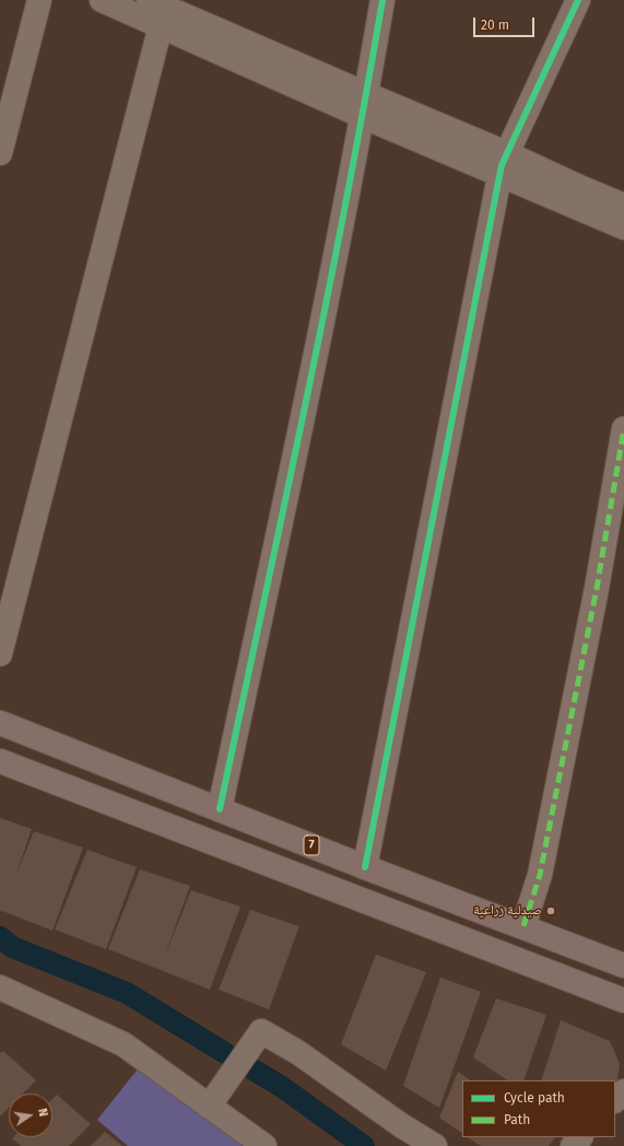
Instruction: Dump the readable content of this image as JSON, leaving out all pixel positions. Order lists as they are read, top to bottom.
{
  "streets": {
    "main road": ["7"]
  },
  "places": ["صيدلية زراعية"],
  "legend": ["Cycle path", "Path"],
  "scale_bar": "20 m",
  "north": "right"
}
